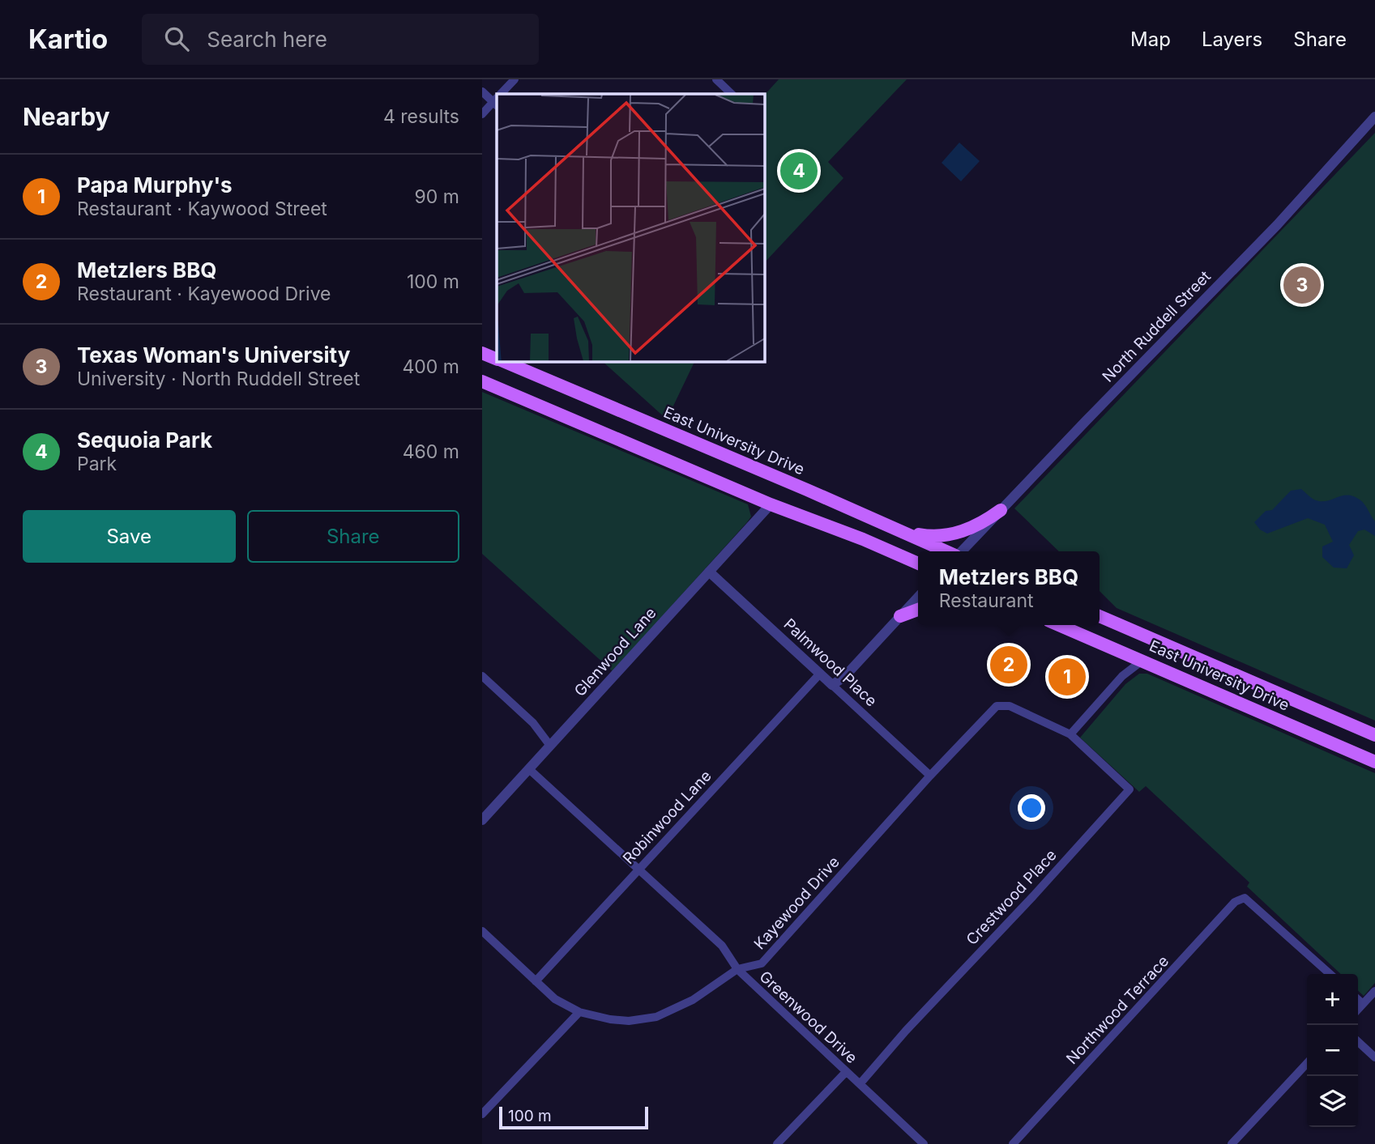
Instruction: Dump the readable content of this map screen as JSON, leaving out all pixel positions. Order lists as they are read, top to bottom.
{
  "streets": {
    "main road": ["East University Drive"],
    "street": [
      "North Ruddell Street",
      "Glenwood Lane",
      "Palmwood Place",
      "Robinwood Lane",
      "Crestwood Place",
      "Kayewood Drive",
      "Northwood Terrace",
      "Greenwood Drive"
    ]
  },
  "crossings": [
    ["Glenwood Lane", "Palmwood Place"],
    ["Glenwood Lane", "Greenwood Drive"],
    ["Palmwood Place", "Robinwood Lane"],
    ["Palmwood Place", "Kayewood Drive"],
    ["Robinwood Lane", "Kayewood Drive"],
    ["Robinwood Lane", "Greenwood Drive"],
    ["Crestwood Place", "Kayewood Drive"],
    ["Crestwood Place", "Greenwood Drive"],
    ["Kayewood Drive", "Greenwood Drive"]
  ],
  "scale_bar": "100 m",
  "page": {
    "header": "Kartio",
    "search": "Search here",
    "nav": ["Map", "Layers", "Share"],
    "heading": ["Nearby", "4 results"],
    "pins": [
      "4",
      "3",
      "2",
      "1"
    ],
    "list": [
      {
        "mark": "1",
        "name": "Papa Murphy's",
        "note": "Restaurant · Kaywood Street",
        "value": "90 m"
      },
      {
        "mark": "2",
        "name": "Metzlers BBQ",
        "note": "Restaurant · Kayewood Drive",
        "value": "100 m"
      },
      {
        "mark": "3",
        "name": "Texas Woman's University",
        "note": "University · North Ruddell Street",
        "value": "400 m"
      },
      {
        "mark": "4",
        "name": "Sequoia Park",
        "note": "Park",
        "value": "460 m"
      }
    ],
    "buttons": ["Save", "Share"],
    "popup": ["Metzlers BBQ", "Restaurant"],
    "map_buttons": ["+", "−"],
    "scale": "100 m"
  }
}
